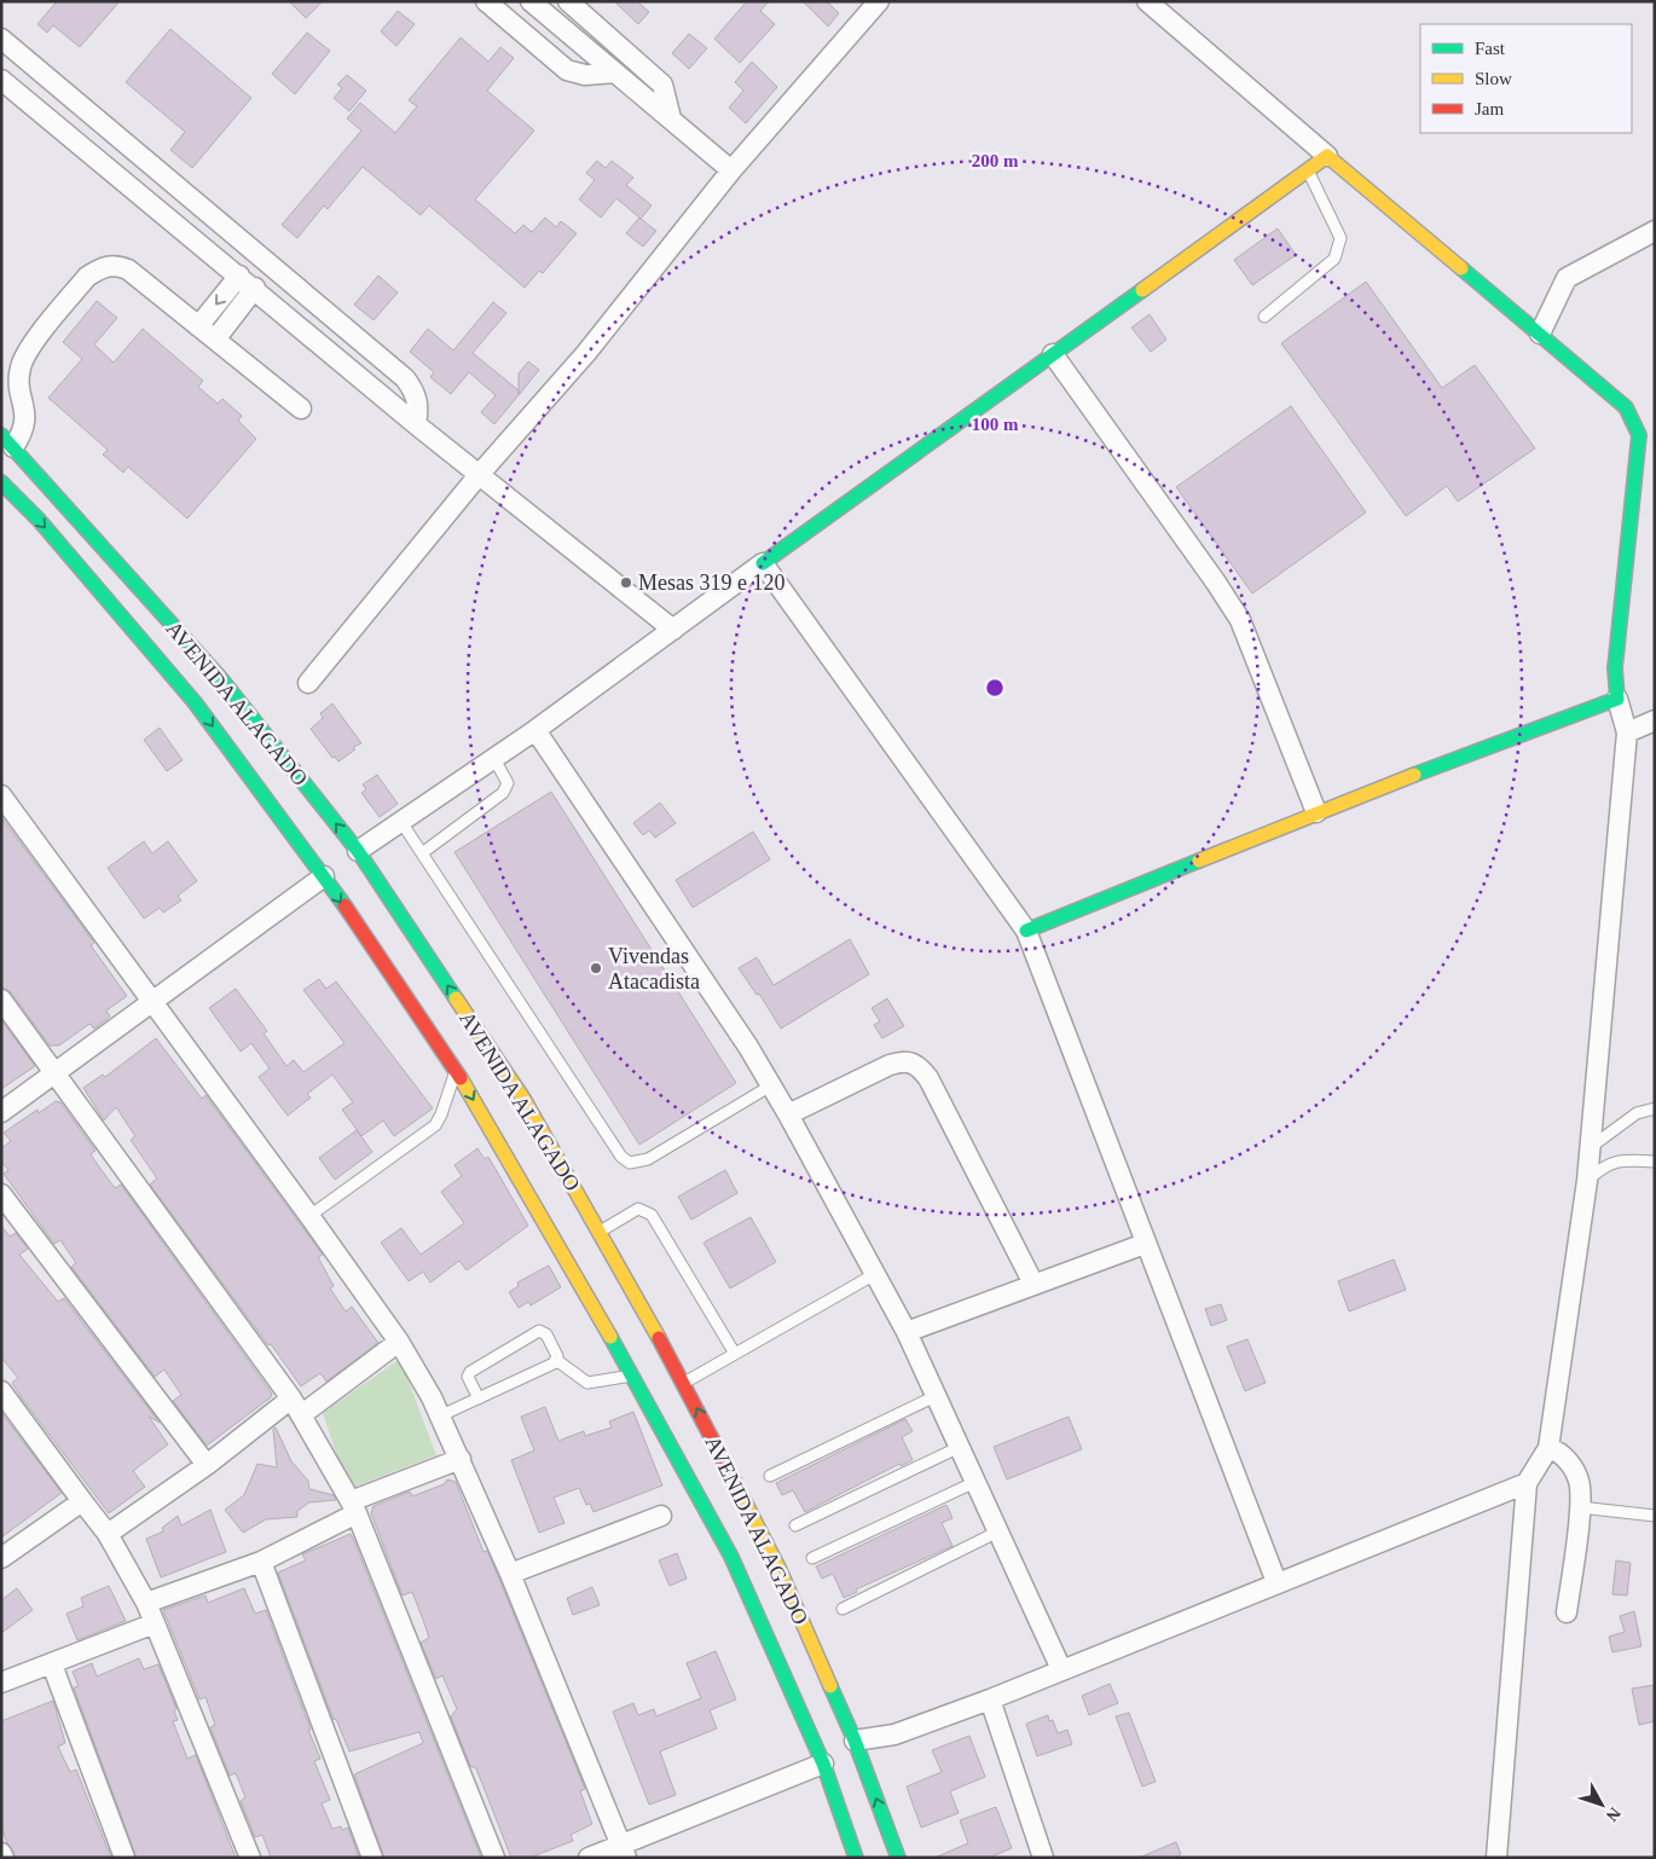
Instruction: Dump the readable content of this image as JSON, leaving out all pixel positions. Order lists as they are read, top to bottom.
{
  "streets": {
    "main road": ["AVENIDA ALAGADO"]
  },
  "places": ["Mesas 319 e 120", "Vivendas Atacadista"],
  "legend": ["Fast", "Slow", "Jam"],
  "north": "bottom right",
  "rings": ["200 m", "100 m"]
}
